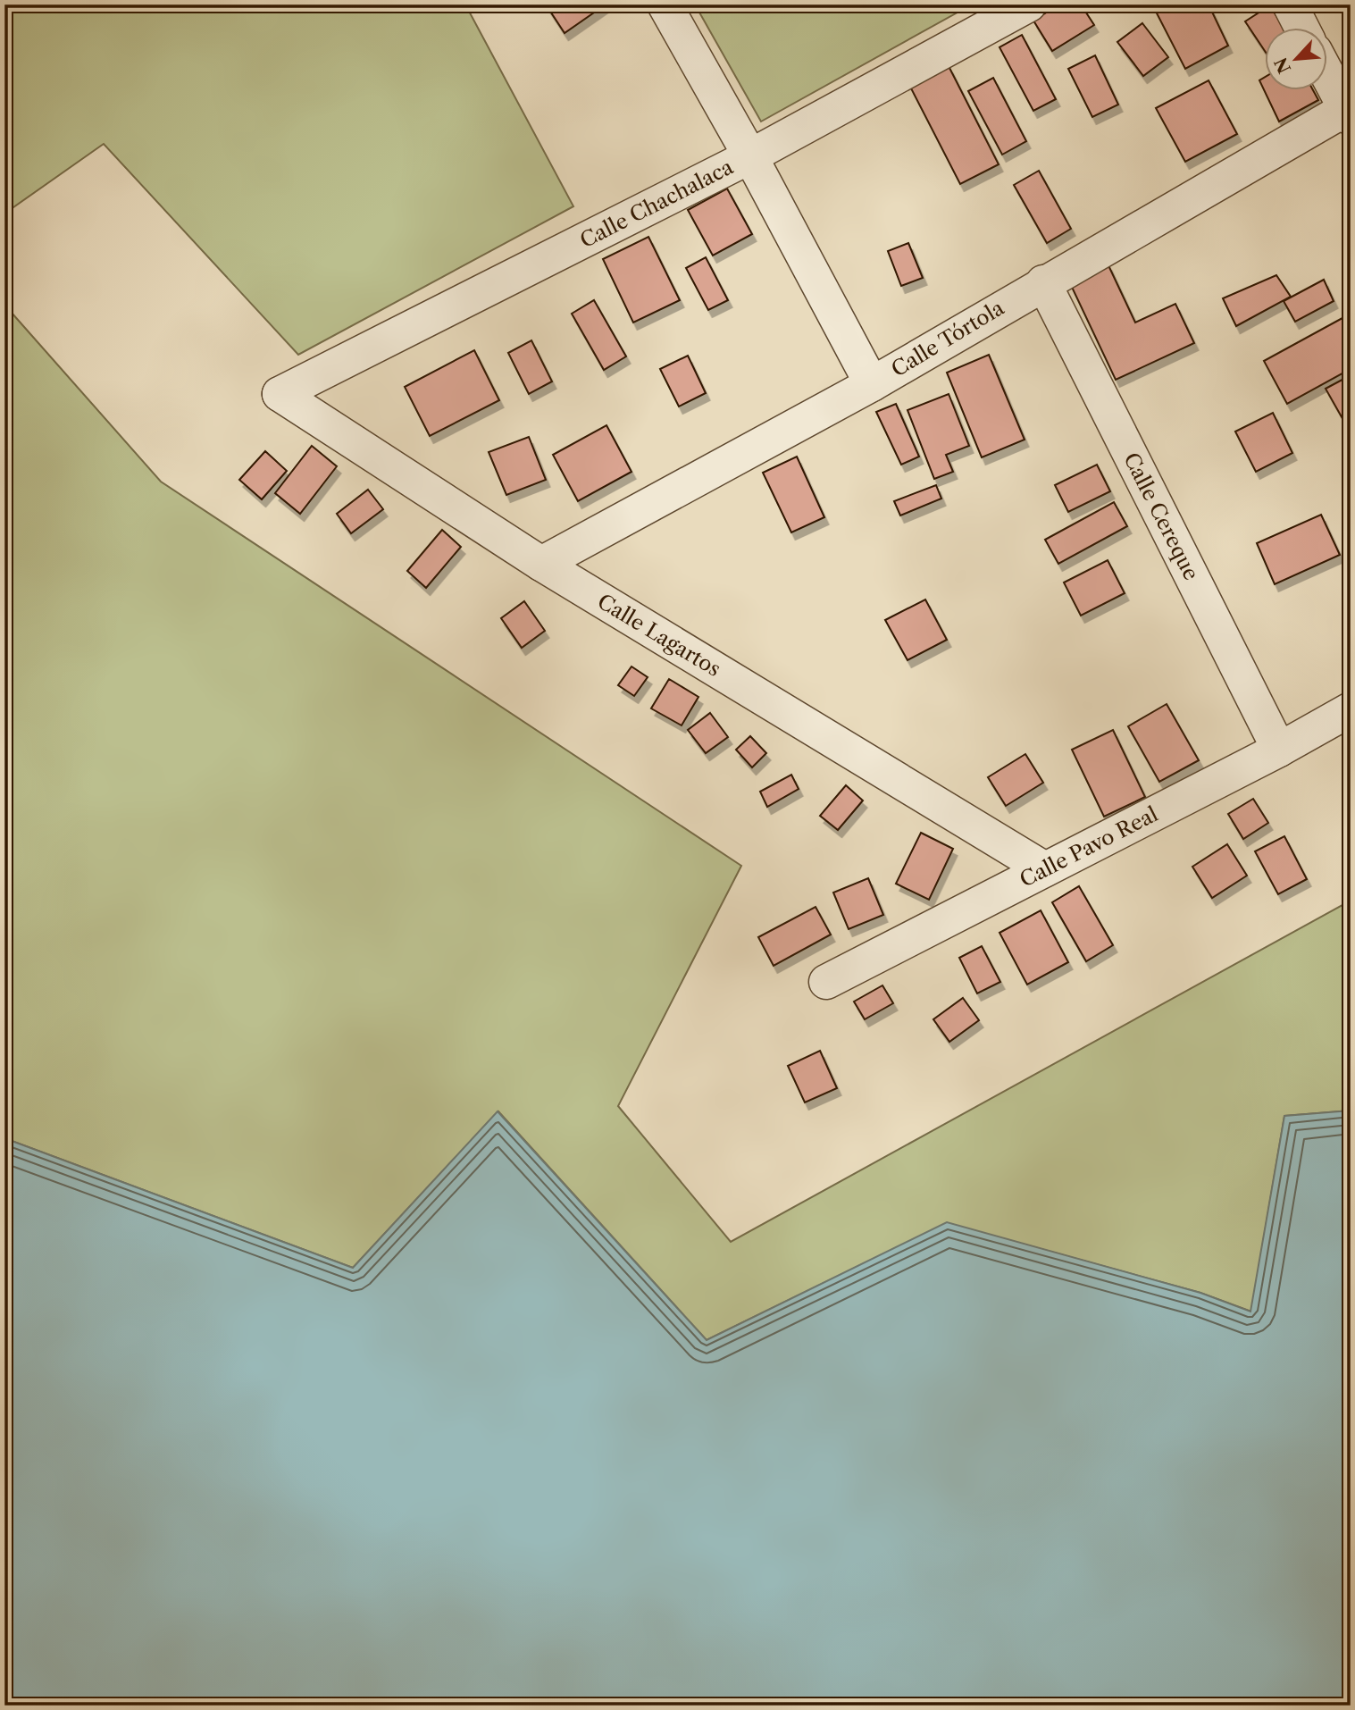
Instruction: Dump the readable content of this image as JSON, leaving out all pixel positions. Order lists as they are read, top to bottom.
{
  "streets": {
    "street": [
      "Calle Chachalaca",
      "Calle Tórtola",
      "Calle Cereque",
      "Calle Lagartos",
      "Calle Pavo Real"
    ]
  },
  "crossings": [
    ["Calle Chachalaca", "Calle Lagartos"],
    ["Calle Tórtola", "Calle Cereque"],
    ["Calle Tórtola", "Calle Lagartos"],
    ["Calle Cereque", "Calle Pavo Real"],
    ["Calle Lagartos", "Calle Pavo Real"]
  ],
  "north": "bottom left"
}
